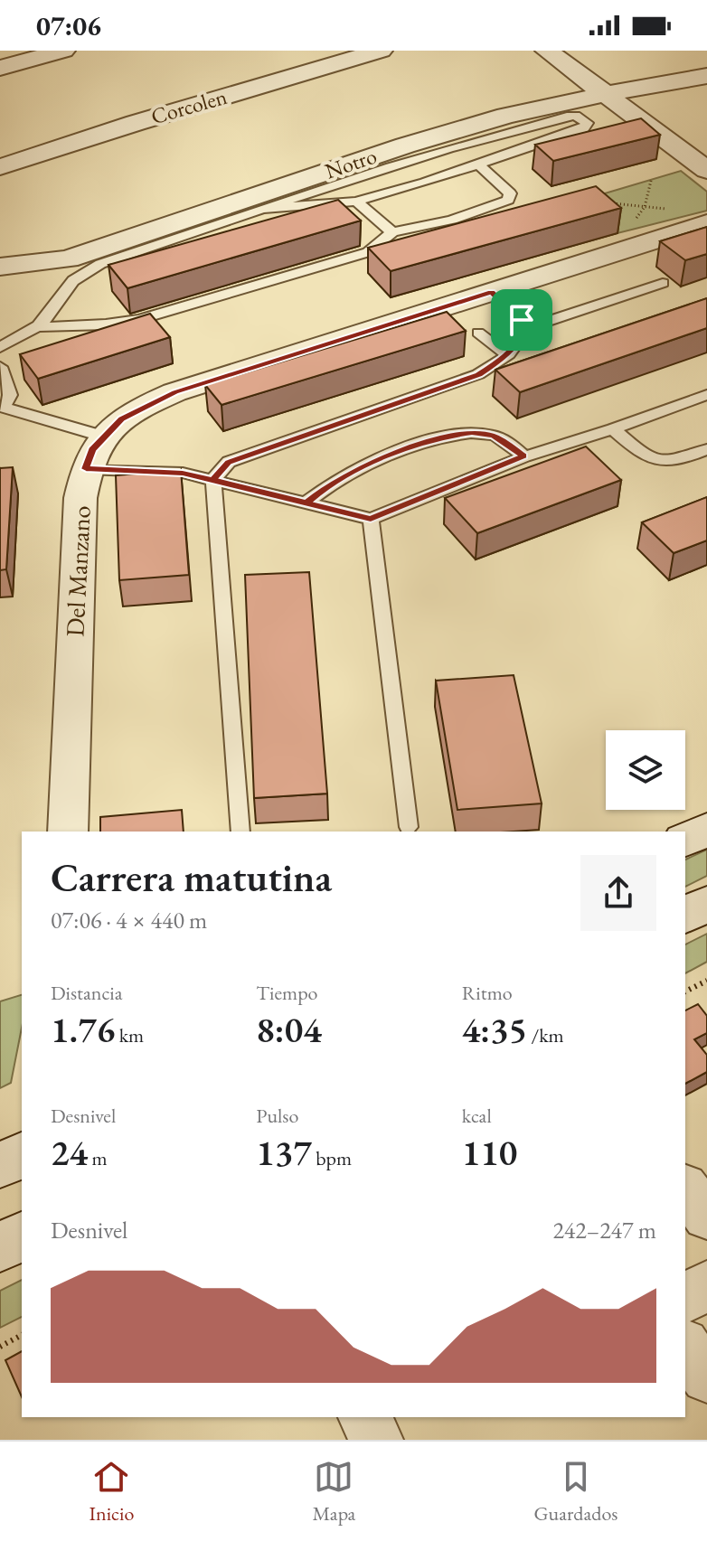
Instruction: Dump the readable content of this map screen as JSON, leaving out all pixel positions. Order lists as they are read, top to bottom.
{
  "streets": {
    "street": ["Corcolen", "Notro", "Del Manzano"]
  },
  "page": {
    "status": "07:06",
    "heading": ["Carrera matutina", "07:06 · 4 × 440 m"],
    "stats": [
      ["Distancia", "1.76 km"],
      ["Tiempo", "8:04"],
      ["Ritmo", "4:35 /km"],
      ["Desnivel", "24 m"],
      ["Pulso", "137 bpm"],
      ["kcal", "110"]
    ],
    "chart": ["Desnivel", "242–247 m"],
    "tabs": ["Inicio", "Mapa", "Guardados"]
  }
}
